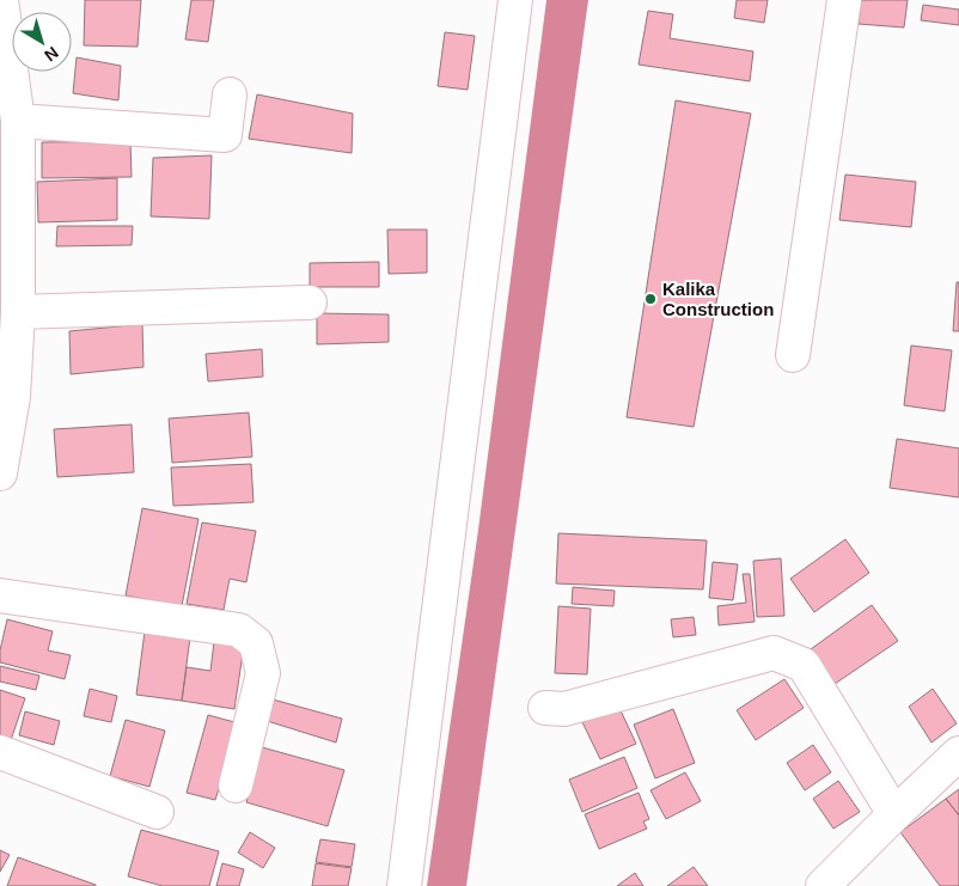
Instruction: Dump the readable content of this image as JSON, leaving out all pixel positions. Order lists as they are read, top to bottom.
{
  "places": ["Kalika Construction"],
  "north": "bottom right"
}
